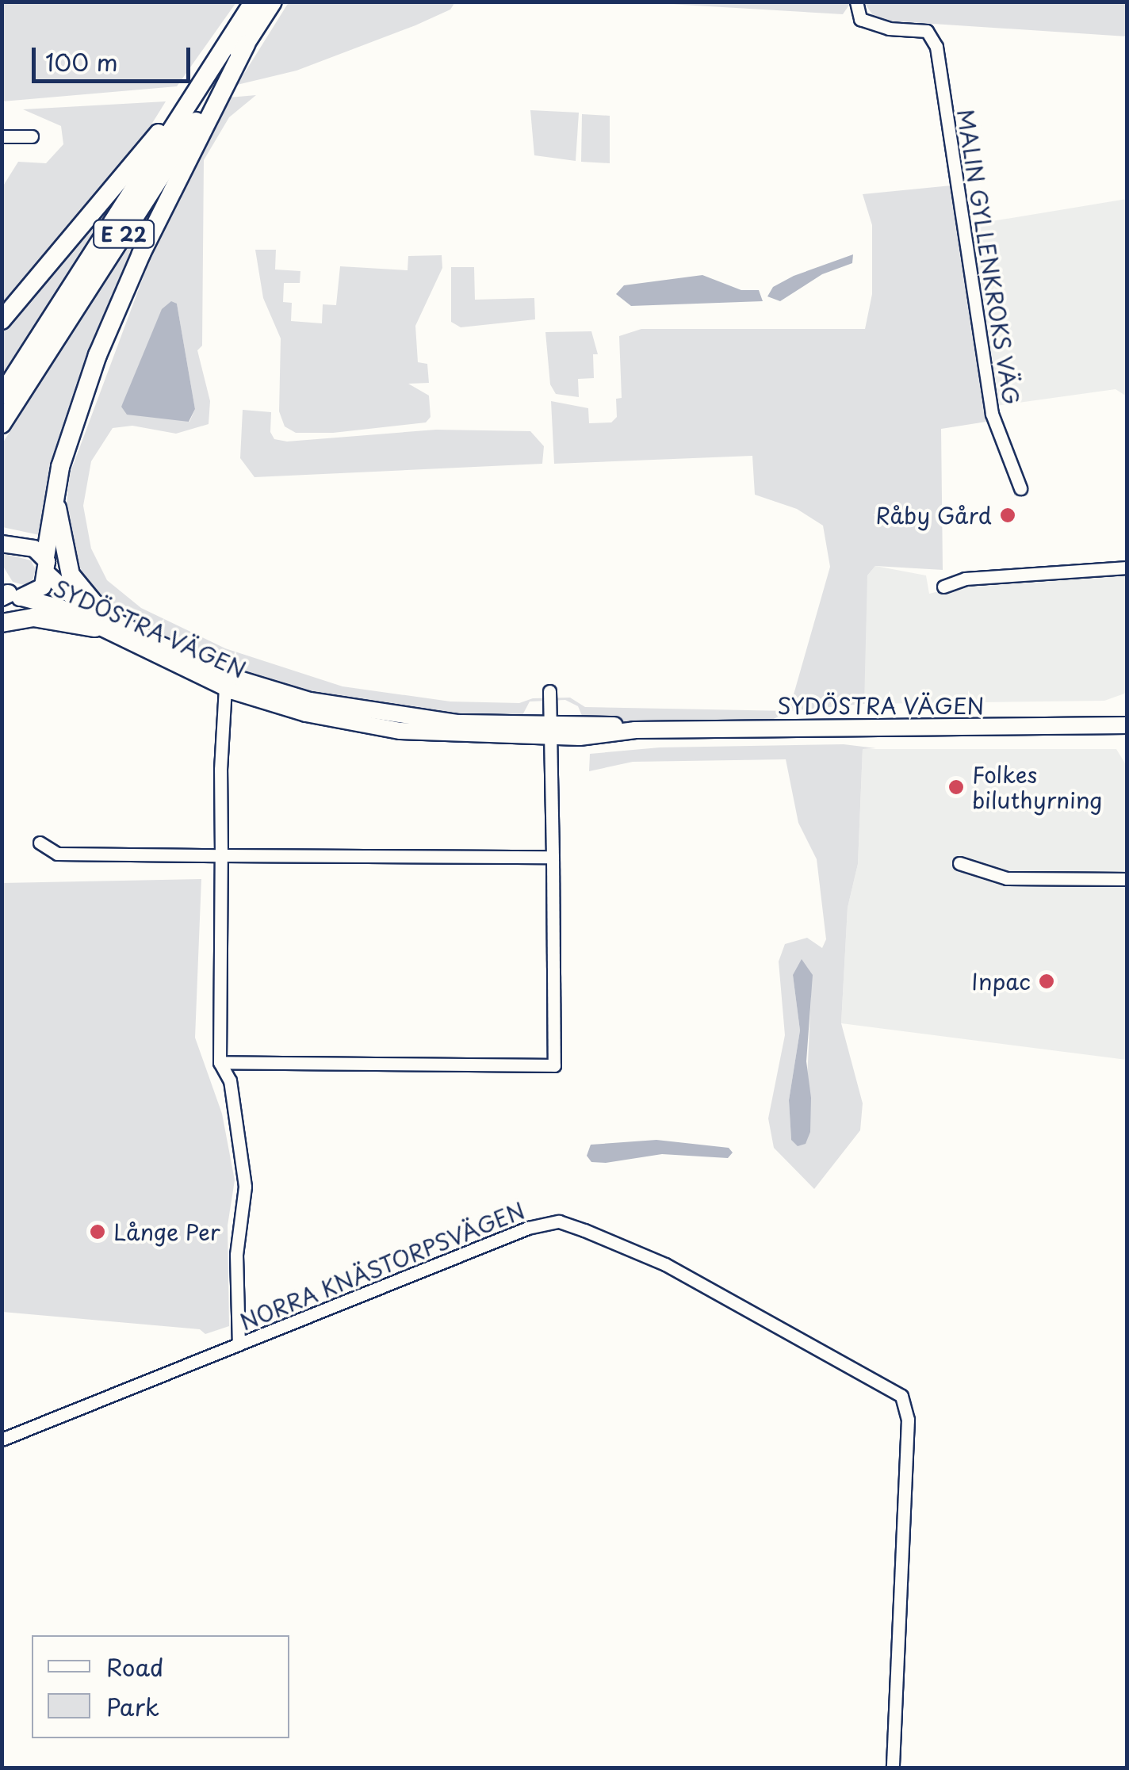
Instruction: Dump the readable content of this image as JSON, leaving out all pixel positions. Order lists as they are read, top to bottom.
{
  "streets": {
    "highway": ["E 22"],
    "main road": ["SYDÖSTRA VÄGEN"],
    "street": ["MALIN GYLLENKROKS VÄG", "NORRA KNÄSTORPSVÄGEN"]
  },
  "places": [
    "Råby Gård",
    "Folkes biluthyrning",
    "Inpac",
    "Långe Per"
  ],
  "legend": ["Road", "Park"],
  "scale_bar": "100 m"
}
